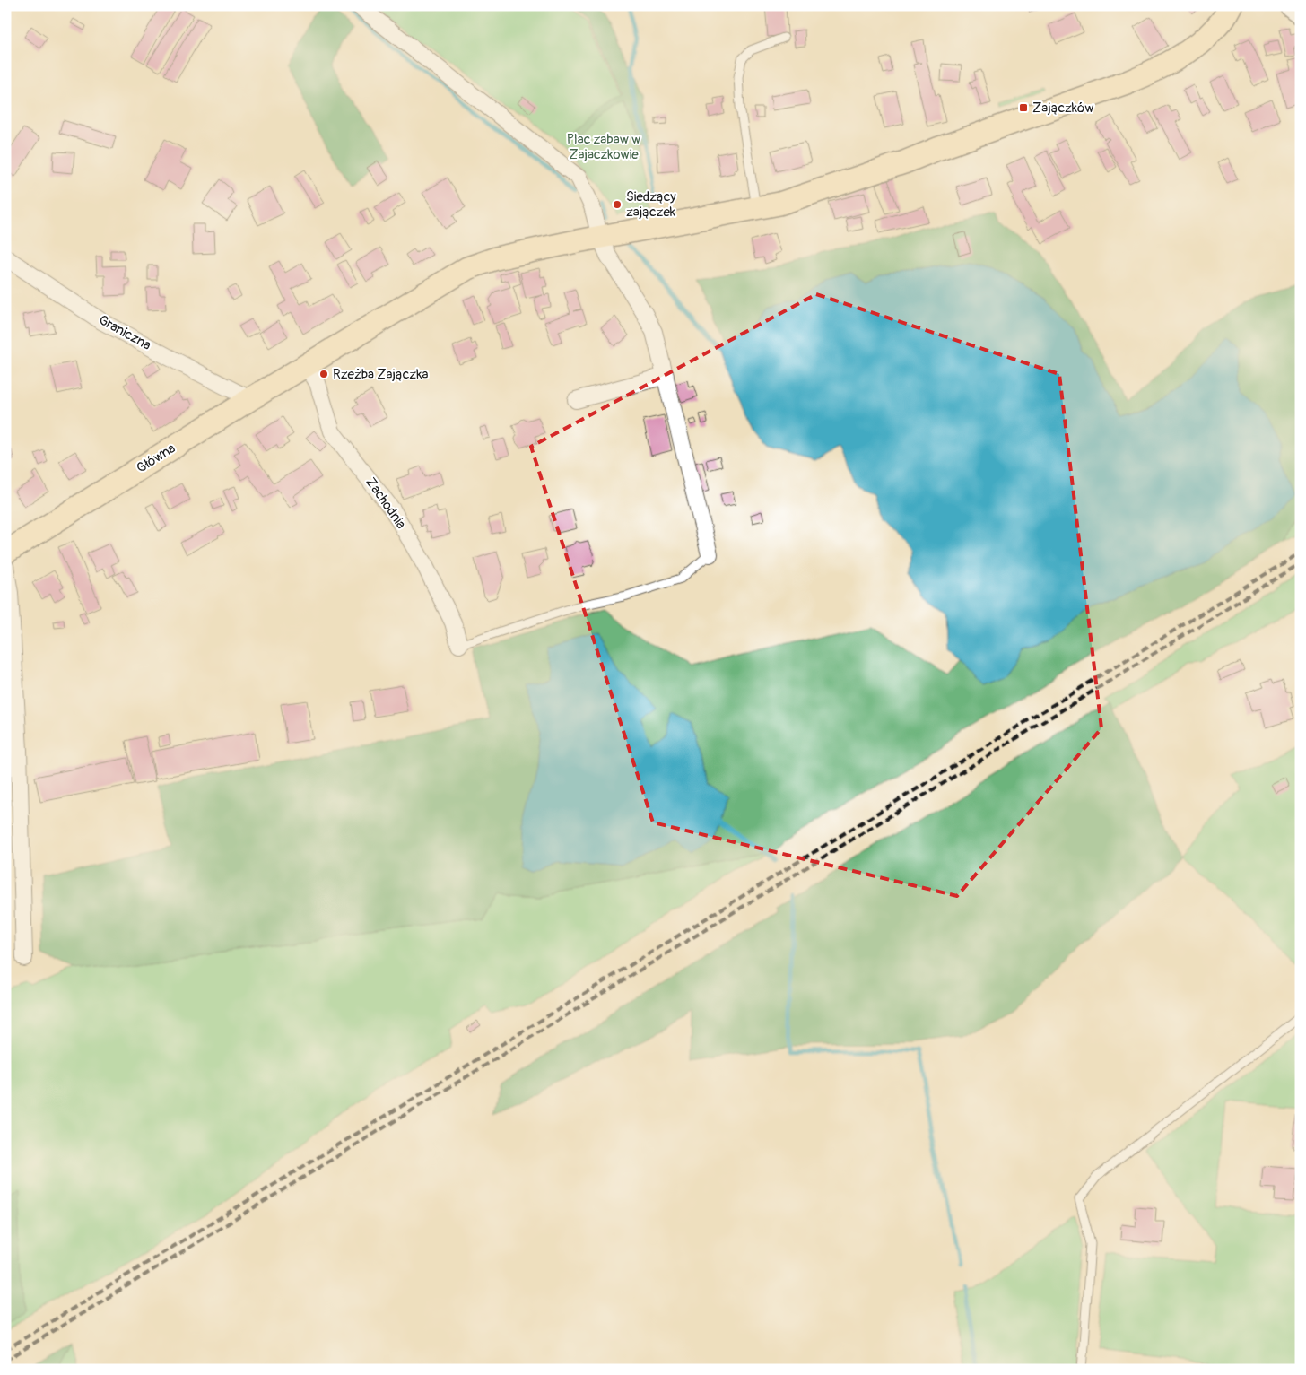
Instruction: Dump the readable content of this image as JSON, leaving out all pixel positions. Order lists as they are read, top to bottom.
{
  "streets": {
    "main road": ["Główna"],
    "street": ["Graniczna", "Zachodnia"]
  },
  "crossings": [
    ["Graniczna", "Główna"],
    ["Główna", "Zachodnia"]
  ],
  "parks": ["Plac zabaw w Zajaczkowie"],
  "places": {
    "transit": ["Zajączków"],
    "other": ["Siedzący zajączek", "Rzeźba Zajączka"]
  }
}
